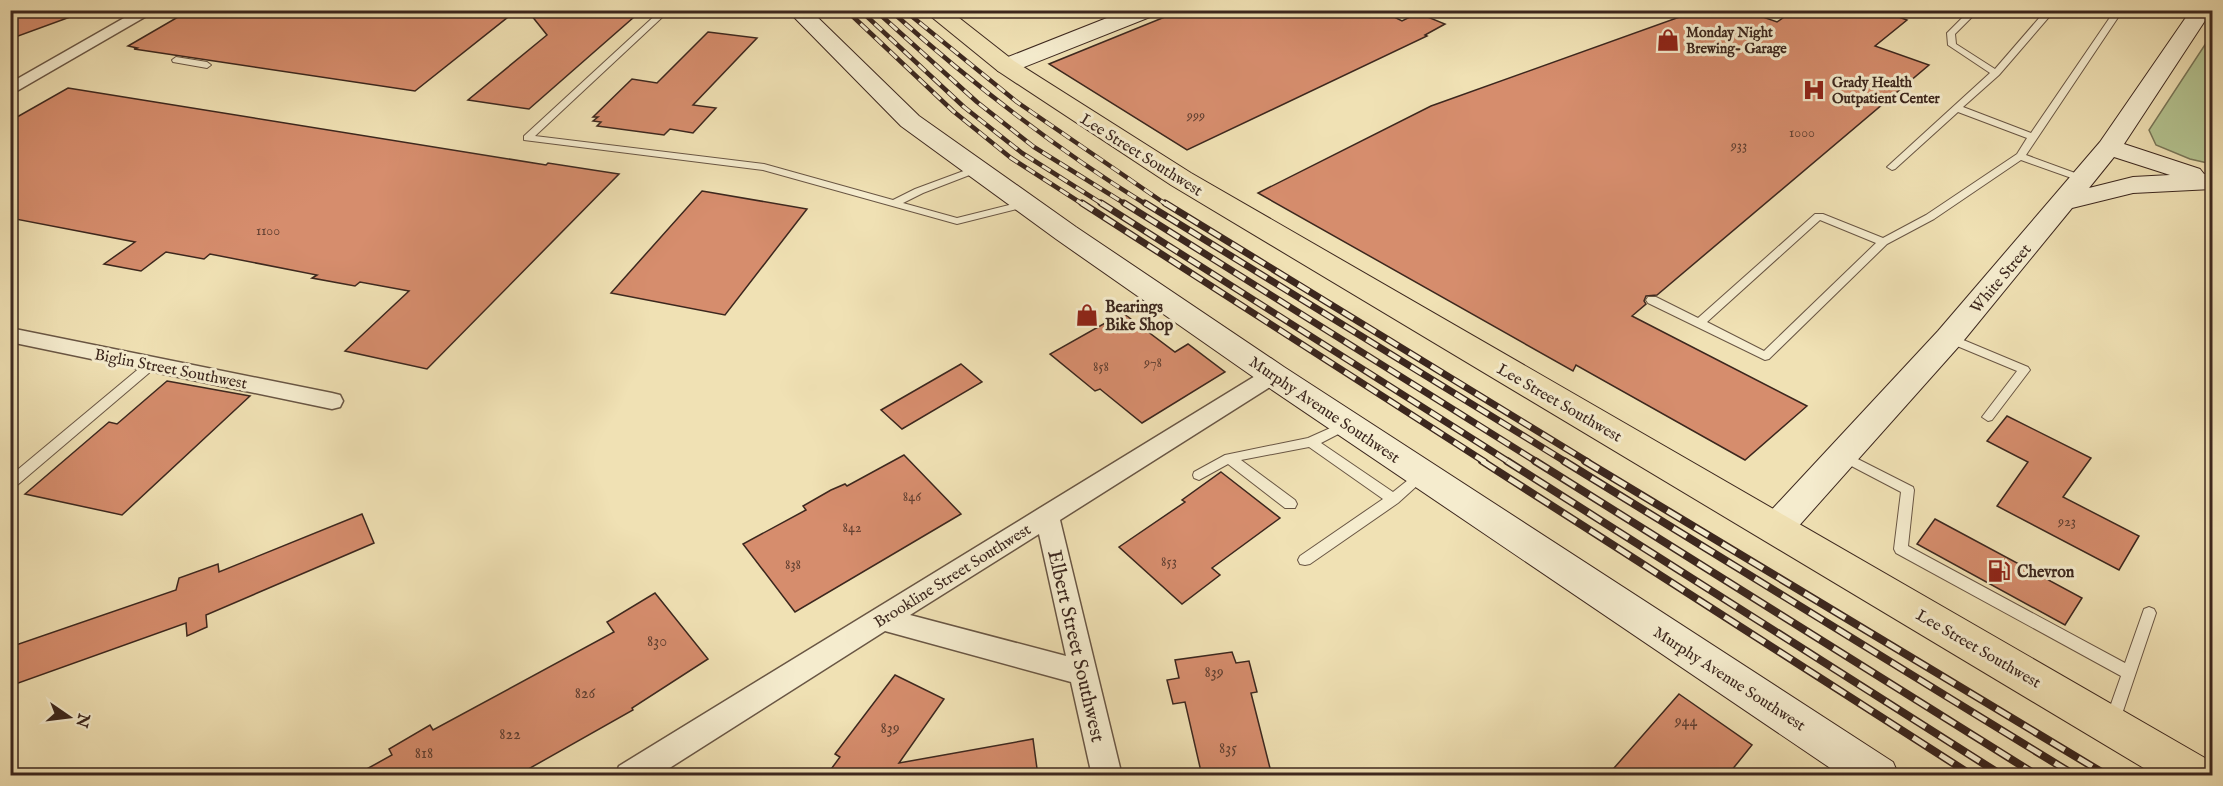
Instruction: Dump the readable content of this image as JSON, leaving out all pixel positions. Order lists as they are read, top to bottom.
{
  "streets": {
    "main road": ["Lee Street Southwest"],
    "street": [
      "White Street",
      "Biglin Street Southwest",
      "Murphy Avenue Southwest",
      "Brookline Street Southwest",
      "Elbert Street Southwest"
    ]
  },
  "crossings": [
    ["Lee Street Southwest", "White Street"],
    ["Murphy Avenue Southwest", "Brookline Street Southwest"],
    ["Brookline Street Southwest", "Elbert Street Southwest"]
  ],
  "places": {
    "shop": ["Monday Night Brewing- Garage", "Bearings Bike Shop"],
    "hospital": ["Grady Health Outpatient Center"],
    "fuel station": ["Chevron"]
  },
  "house_numbers": [
    "999",
    "1000",
    "933",
    "1100",
    "978",
    "858",
    "846",
    "923",
    "842",
    "853",
    "838",
    "830",
    "839",
    "826",
    "944",
    "839",
    "822",
    "835",
    "818"
  ],
  "north": "right"
}
